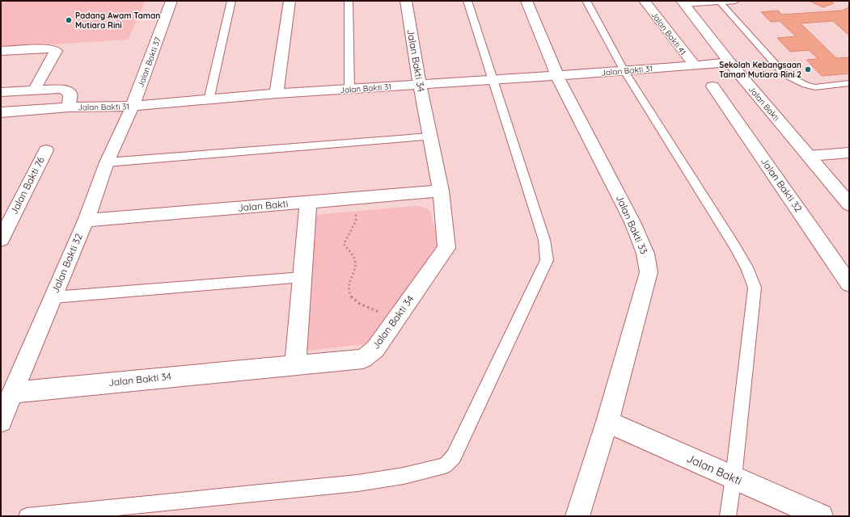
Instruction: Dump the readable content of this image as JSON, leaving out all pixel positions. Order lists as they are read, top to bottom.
{
  "streets": {
    "street": [
      "Jalan Bakti 41",
      "Jalan Bakti 34",
      "Jalan Bakti 37",
      "Jalan Bakti 31",
      "Jalan Bakti",
      "Jalan Bakti 32",
      "Jalan Bakti 76",
      "Jalan Bakti 33"
    ]
  },
  "crossings": [
    ["Jalan Bakti 41", "Jalan Bakti 31"],
    ["Jalan Bakti 34", "Jalan Bakti 31"],
    ["Jalan Bakti 34", "Jalan Bakti"],
    ["Jalan Bakti 34", "Jalan Bakti 32"],
    ["Jalan Bakti 37", "Jalan Bakti 31"],
    ["Jalan Bakti 37", "Jalan Bakti 32"],
    ["Jalan Bakti 31", "Jalan Bakti"],
    ["Jalan Bakti 31", "Jalan Bakti 32"],
    ["Jalan Bakti 31", "Jalan Bakti 33"],
    ["Jalan Bakti", "Jalan Bakti 32"],
    ["Jalan Bakti", "Jalan Bakti 33"]
  ],
  "places": ["Padang Awam Taman Mutiara Rini", "Sekolah Kebangsaan Taman Mutiara Rini 2"]
}
